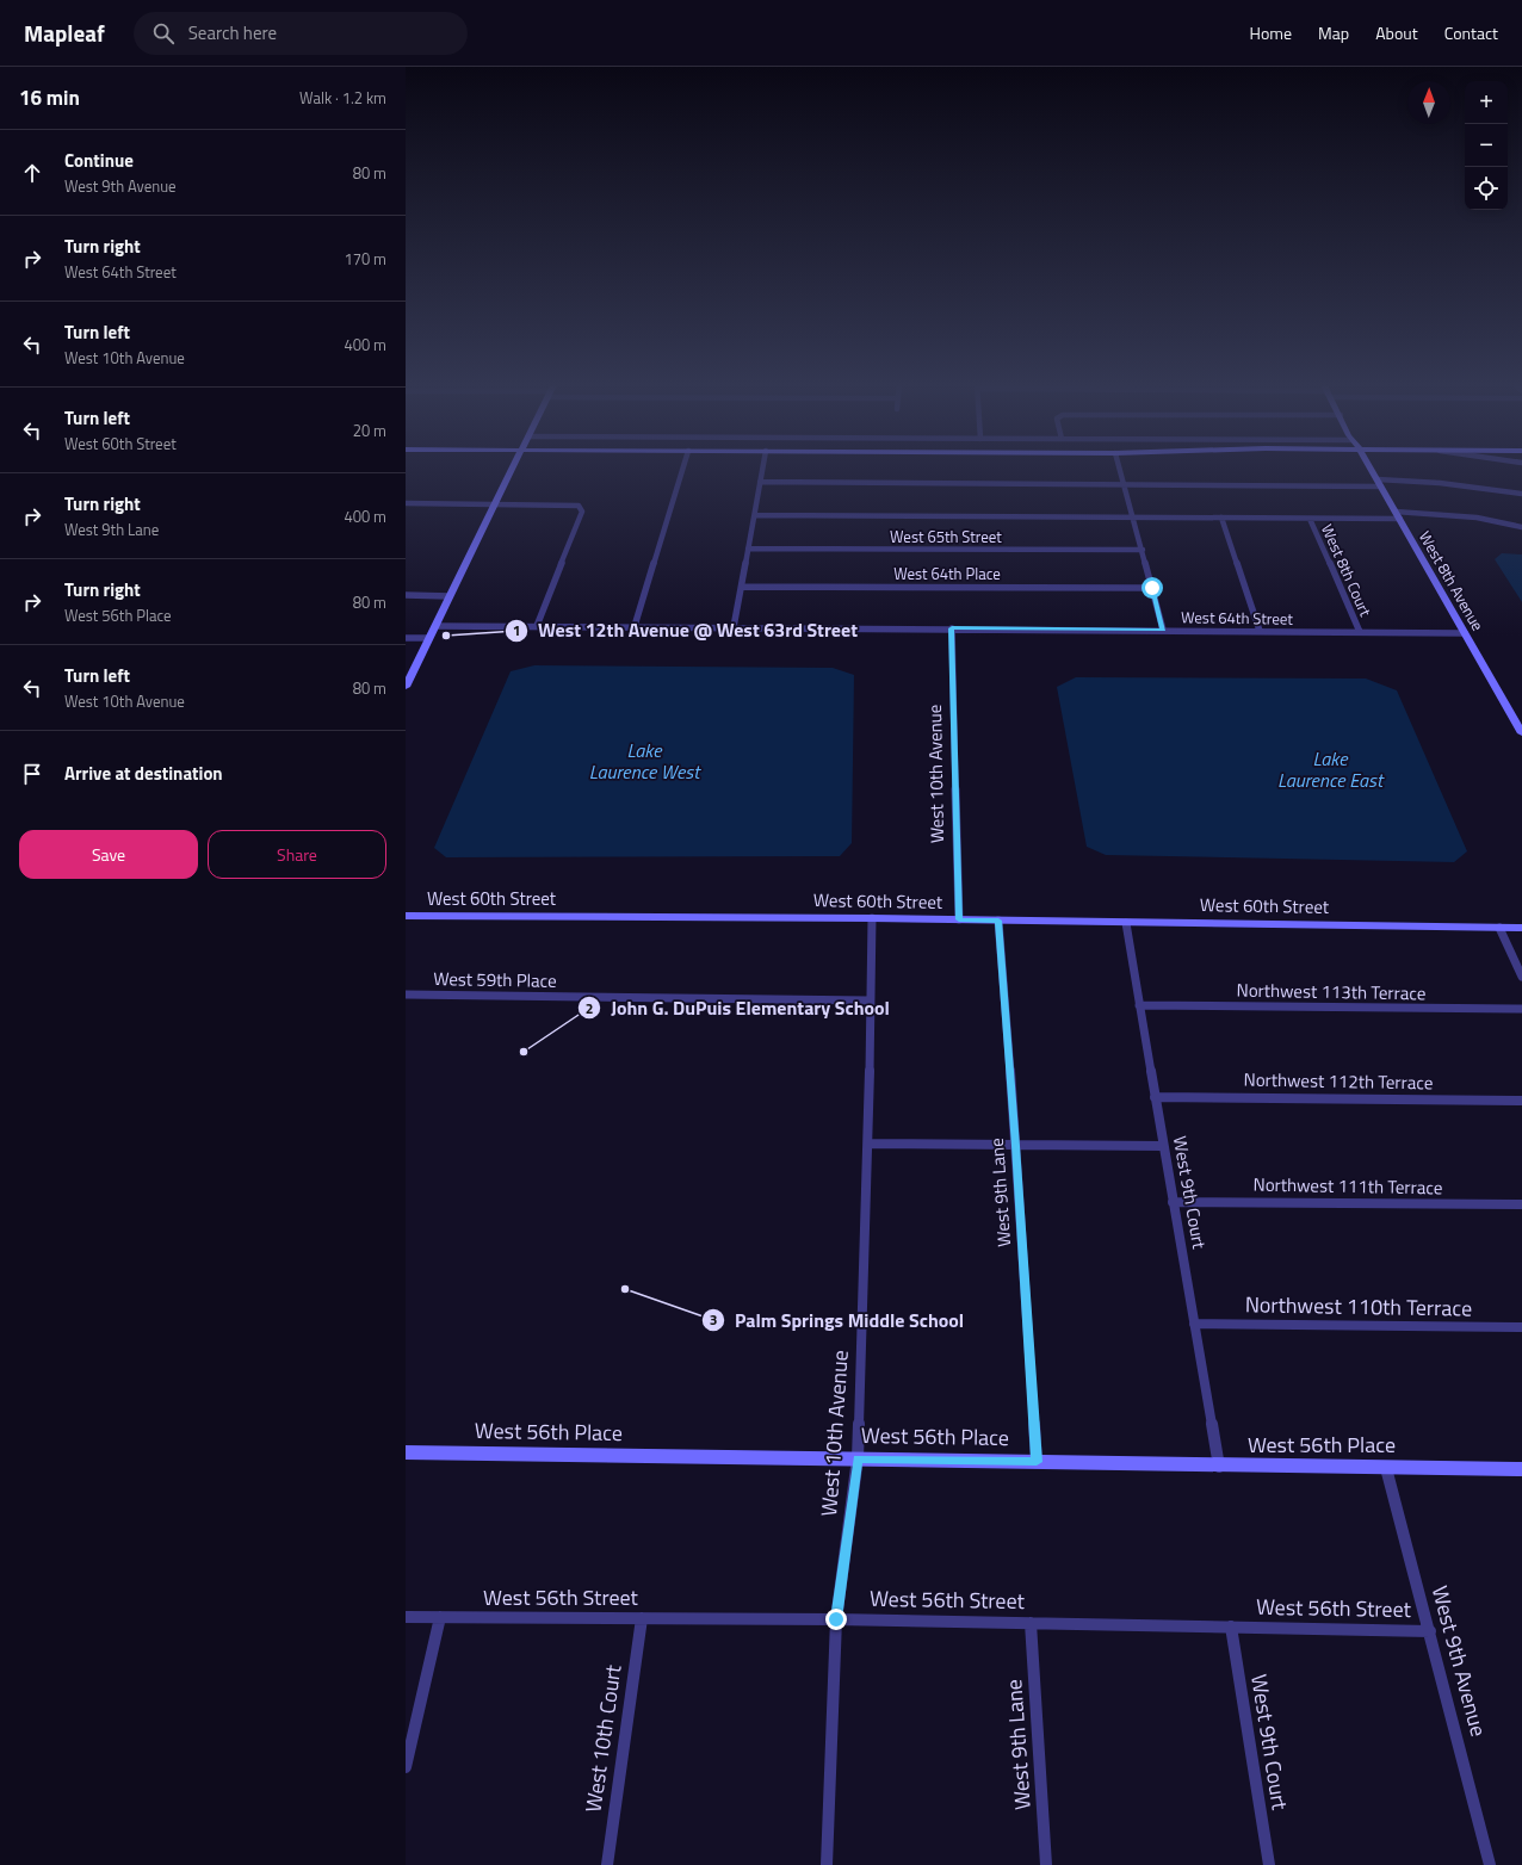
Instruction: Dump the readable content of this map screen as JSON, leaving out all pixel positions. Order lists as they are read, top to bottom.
{
  "streets": {
    "street": [
      "West 65th Street",
      "West 8th Court",
      "West 64th Place",
      "West 8th Avenue",
      "West 64th Street",
      "West 10th Avenue",
      "West 60th Street",
      "West 59th Place",
      "Northwest 113th Terrace",
      "Northwest 112th Terrace",
      "Northwest 111th Terrace",
      "West 9th Lane",
      "West 9th Court",
      "Northwest 110th Terrace",
      "West 56th Place",
      "West 56th Street",
      "West 9th Avenue",
      "West 10th Court"
    ]
  },
  "crossings": [
    ["West 8th Court", "West 64th Street"],
    ["West 8th Avenue", "West 64th Street"],
    ["West 64th Street", "West 10th Avenue"],
    ["West 10th Avenue", "West 60th Street"],
    ["West 10th Avenue", "West 59th Place"],
    ["West 10th Avenue", "West 56th Place"],
    ["West 10th Avenue", "West 56th Street"],
    ["West 60th Street", "West 9th Lane"],
    ["West 60th Street", "West 9th Court"],
    ["Northwest 113th Terrace", "West 9th Court"],
    ["Northwest 112th Terrace", "West 9th Court"],
    ["Northwest 111th Terrace", "West 9th Court"],
    ["West 9th Lane", "West 56th Place"],
    ["West 9th Lane", "West 56th Street"],
    ["West 9th Court", "Northwest 110th Terrace"],
    ["West 9th Court", "West 56th Place"],
    ["West 9th Court", "West 56th Street"],
    ["West 56th Place", "West 9th Avenue"],
    ["West 56th Street", "West 9th Avenue"],
    ["West 56th Street", "West 10th Court"]
  ],
  "water": ["Lake Laurence West", "Lake Laurence East"],
  "places": ["West 12th Avenue @ West 63rd Street", "John G. DuPuis Elementary School", "Palm Springs Middle School"],
  "north": "top",
  "page": {
    "header": "Mapleaf",
    "search": "Search here",
    "nav": [
      "Home",
      "Map",
      "About",
      "Contact"
    ],
    "heading": ["16 min", "Walk · 1.2 km"],
    "map_buttons": ["+", "−"],
    "list": [
      ["Continue", "West 9th Avenue", "80 m"],
      ["Turn right", "West 64th Street", "170 m"],
      ["Turn left", "West 10th Avenue", "400 m"],
      ["Turn left", "West 60th Street", "20 m"],
      ["Turn right", "West 9th Lane", "400 m"],
      ["Turn right", "West 56th Place", "80 m"],
      ["Turn left", "West 10th Avenue", "80 m"],
      "Arrive at destination"
    ],
    "buttons": ["Save", "Share"]
  }
}
